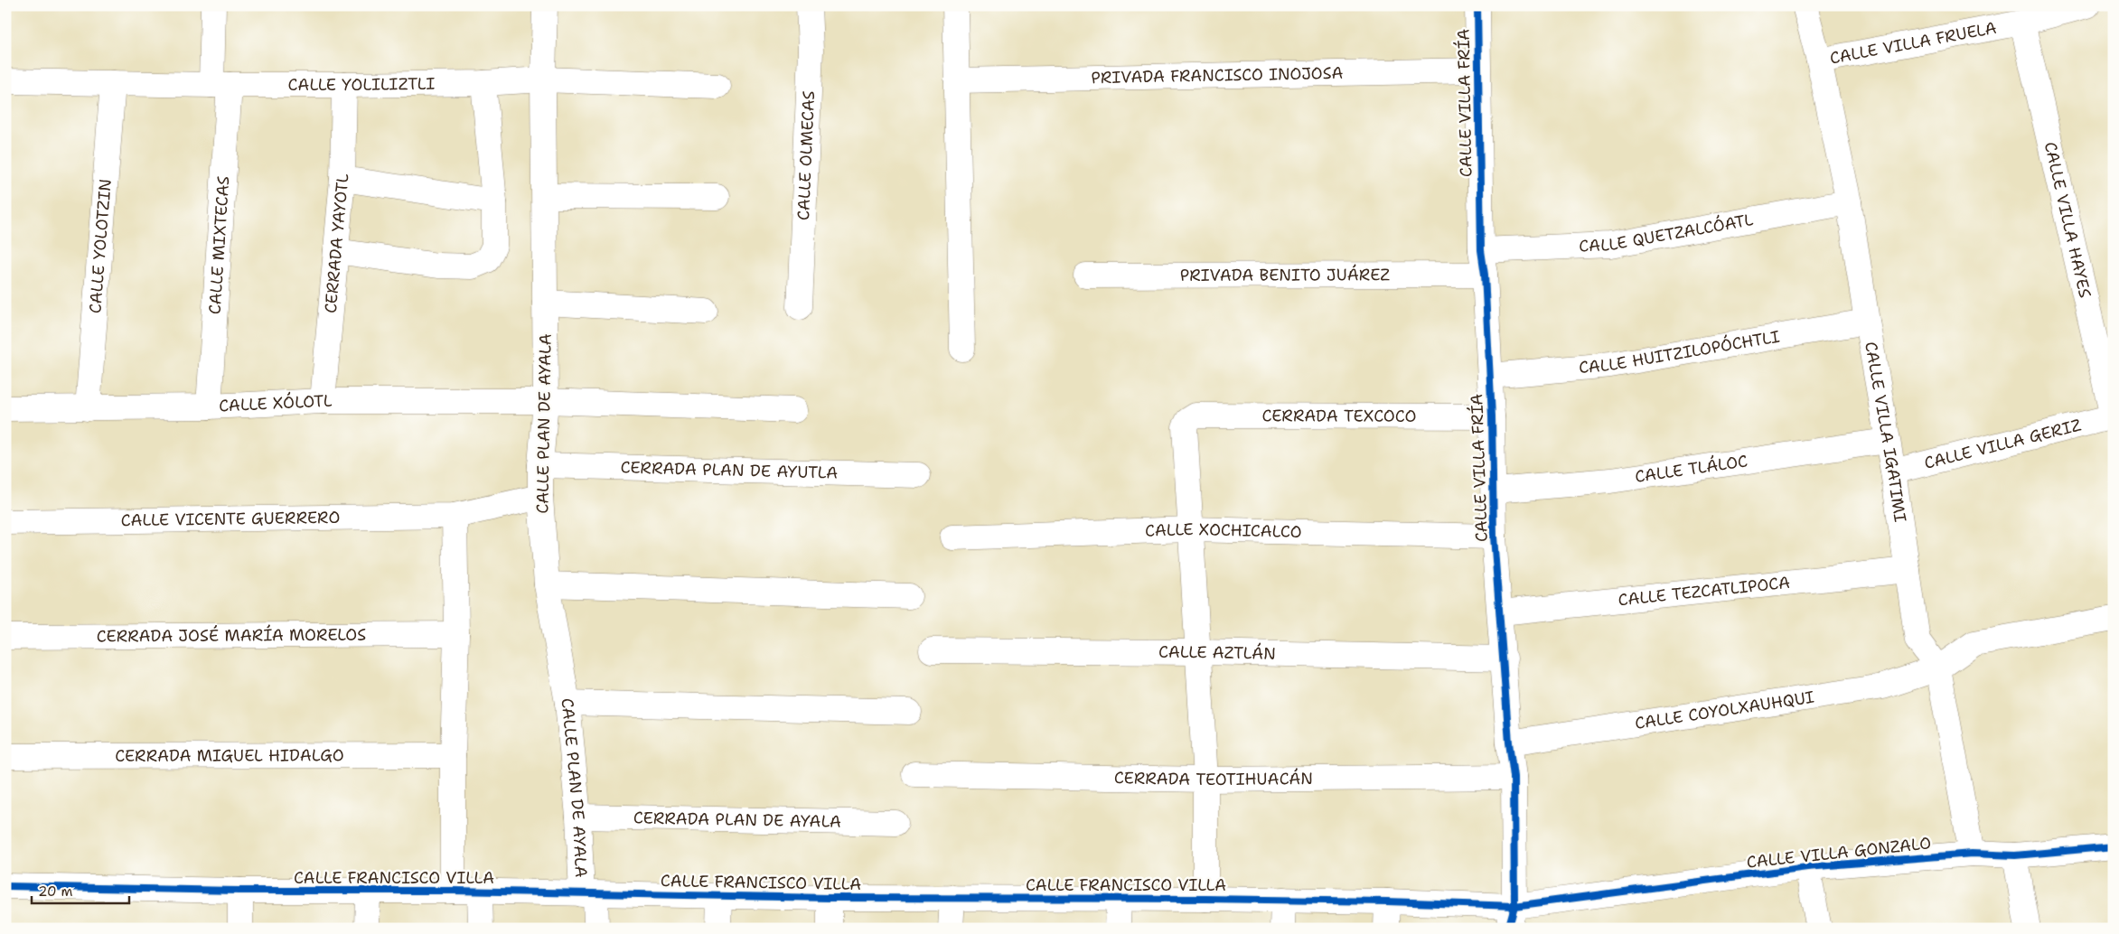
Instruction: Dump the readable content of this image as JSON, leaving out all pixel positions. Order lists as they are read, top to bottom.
{
  "streets": {
    "street": [
      "CALLE VILLA FRUELA",
      "PRIVADA FRANCISCO INOJOSA",
      "CALLE YOLILIZTLI",
      "CALLE VILLA FRÍA",
      "CALLE OLMECAS",
      "CALLE VILLA HAYES",
      "CALLE QUETZALCÓATL",
      "CERRADA YAYOTL",
      "CALLE YOLOTZIN",
      "CALLE MIXTECAS",
      "PRIVADA BENITO JUÁREZ",
      "CALLE HUITZILOPÓCHTLI",
      "CALLE XÓLOTL",
      "CERRADA TEXCOCO",
      "CALLE PLAN DE AYALA",
      "CALLE VILLA IGATIMI",
      "CALLE VILLA GERIZ",
      "CALLE TLÁLOC",
      "CERRADA PLAN DE AYUTLA",
      "CALLE VICENTE GUERRERO",
      "CALLE XOCHICALCO",
      "CALLE TEZCATLIPOCA",
      "CERRADA JOSÉ MARÍA MORELOS",
      "CALLE AZTLÁN",
      "CALLE COYOLXAUHQUI",
      "CERRADA MIGUEL HIDALGO",
      "CERRADA TEOTIHUACÁN",
      "CERRADA PLAN DE AYALA",
      "CALLE VILLA GONZALO",
      "CALLE FRANCISCO VILLA"
    ]
  },
  "crossings": [
    ["CALLE VILLA FRUELA", "CALLE VILLA HAYES"],
    ["CALLE VILLA FRUELA", "CALLE VILLA IGATIMI"],
    ["PRIVADA FRANCISCO INOJOSA", "CALLE VILLA FRÍA"],
    ["CALLE YOLILIZTLI", "CERRADA YAYOTL"],
    ["CALLE YOLILIZTLI", "CALLE YOLOTZIN"],
    ["CALLE YOLILIZTLI", "CALLE MIXTECAS"],
    ["CALLE YOLILIZTLI", "CALLE PLAN DE AYALA"],
    ["CALLE VILLA FRÍA", "CALLE QUETZALCÓATL"],
    ["CALLE VILLA FRÍA", "PRIVADA BENITO JUÁREZ"],
    ["CALLE VILLA FRÍA", "CALLE HUITZILOPÓCHTLI"],
    ["CALLE VILLA FRÍA", "CERRADA TEXCOCO"],
    ["CALLE VILLA FRÍA", "CALLE TLÁLOC"],
    ["CALLE VILLA FRÍA", "CALLE XOCHICALCO"],
    ["CALLE VILLA FRÍA", "CALLE TEZCATLIPOCA"],
    ["CALLE VILLA FRÍA", "CALLE AZTLÁN"],
    ["CALLE VILLA FRÍA", "CALLE COYOLXAUHQUI"],
    ["CALLE VILLA FRÍA", "CERRADA TEOTIHUACÁN"],
    ["CALLE VILLA FRÍA", "CALLE VILLA GONZALO"],
    ["CALLE VILLA FRÍA", "CALLE FRANCISCO VILLA"],
    ["CALLE VILLA HAYES", "CALLE VILLA GERIZ"],
    ["CALLE QUETZALCÓATL", "CALLE VILLA IGATIMI"],
    ["CERRADA YAYOTL", "CALLE XÓLOTL"],
    ["CALLE YOLOTZIN", "CALLE XÓLOTL"],
    ["CALLE MIXTECAS", "CALLE XÓLOTL"],
    ["CALLE HUITZILOPÓCHTLI", "CALLE VILLA IGATIMI"],
    ["CALLE XÓLOTL", "CALLE PLAN DE AYALA"],
    ["CERRADA TEXCOCO", "CALLE XOCHICALCO"],
    ["CALLE PLAN DE AYALA", "CERRADA PLAN DE AYUTLA"],
    ["CALLE PLAN DE AYALA", "CALLE VICENTE GUERRERO"],
    ["CALLE PLAN DE AYALA", "CERRADA PLAN DE AYALA"],
    ["CALLE PLAN DE AYALA", "CALLE FRANCISCO VILLA"],
    ["CALLE VILLA IGATIMI", "CALLE VILLA GERIZ"],
    ["CALLE VILLA IGATIMI", "CALLE TLÁLOC"],
    ["CALLE VILLA IGATIMI", "CALLE TEZCATLIPOCA"],
    ["CALLE VILLA IGATIMI", "CALLE COYOLXAUHQUI"],
    ["CALLE VILLA IGATIMI", "CALLE VILLA GONZALO"],
    ["CALLE VILLA GONZALO", "CALLE FRANCISCO VILLA"]
  ],
  "scale_bar": "20 m"
}
